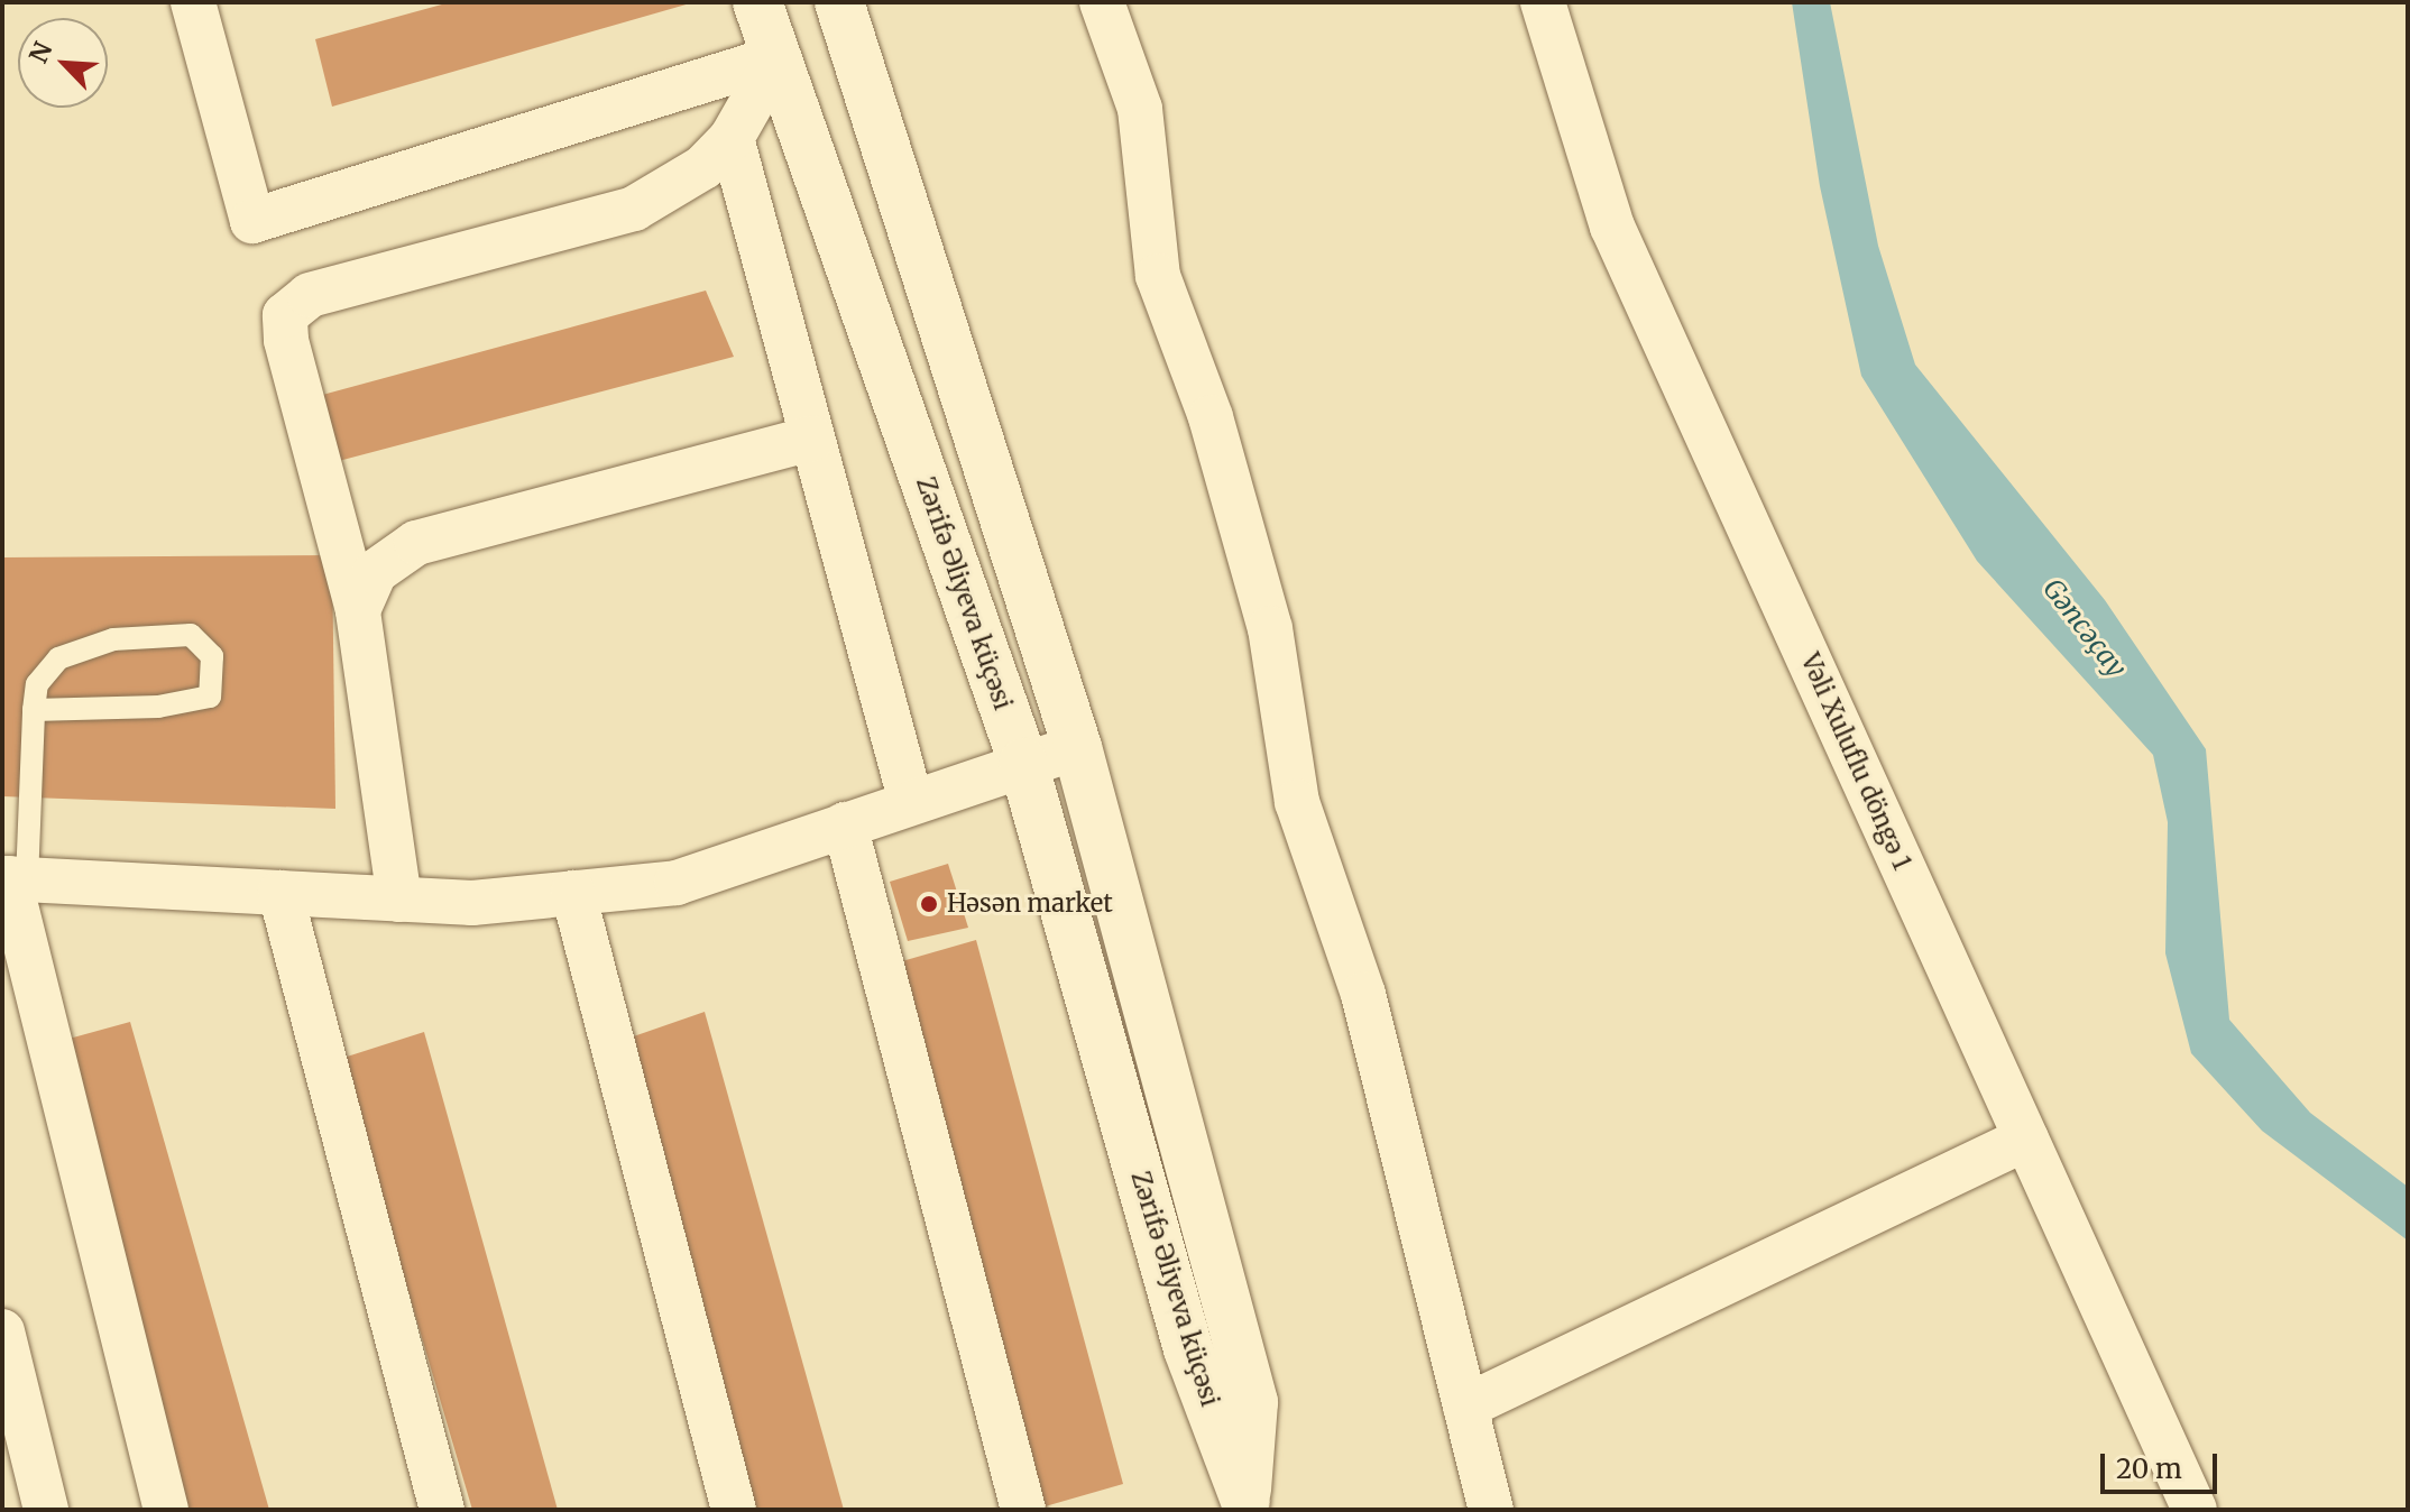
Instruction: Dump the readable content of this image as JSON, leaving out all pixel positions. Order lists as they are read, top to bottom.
{
  "streets": {
    "street": ["Zərifə Əliyeva küçəsi", "Vəli Xuluflu döngə 1"]
  },
  "water": ["Gəncəçay"],
  "places": ["Həsən market"],
  "scale_bar": "20 m",
  "north": "top left"
}
